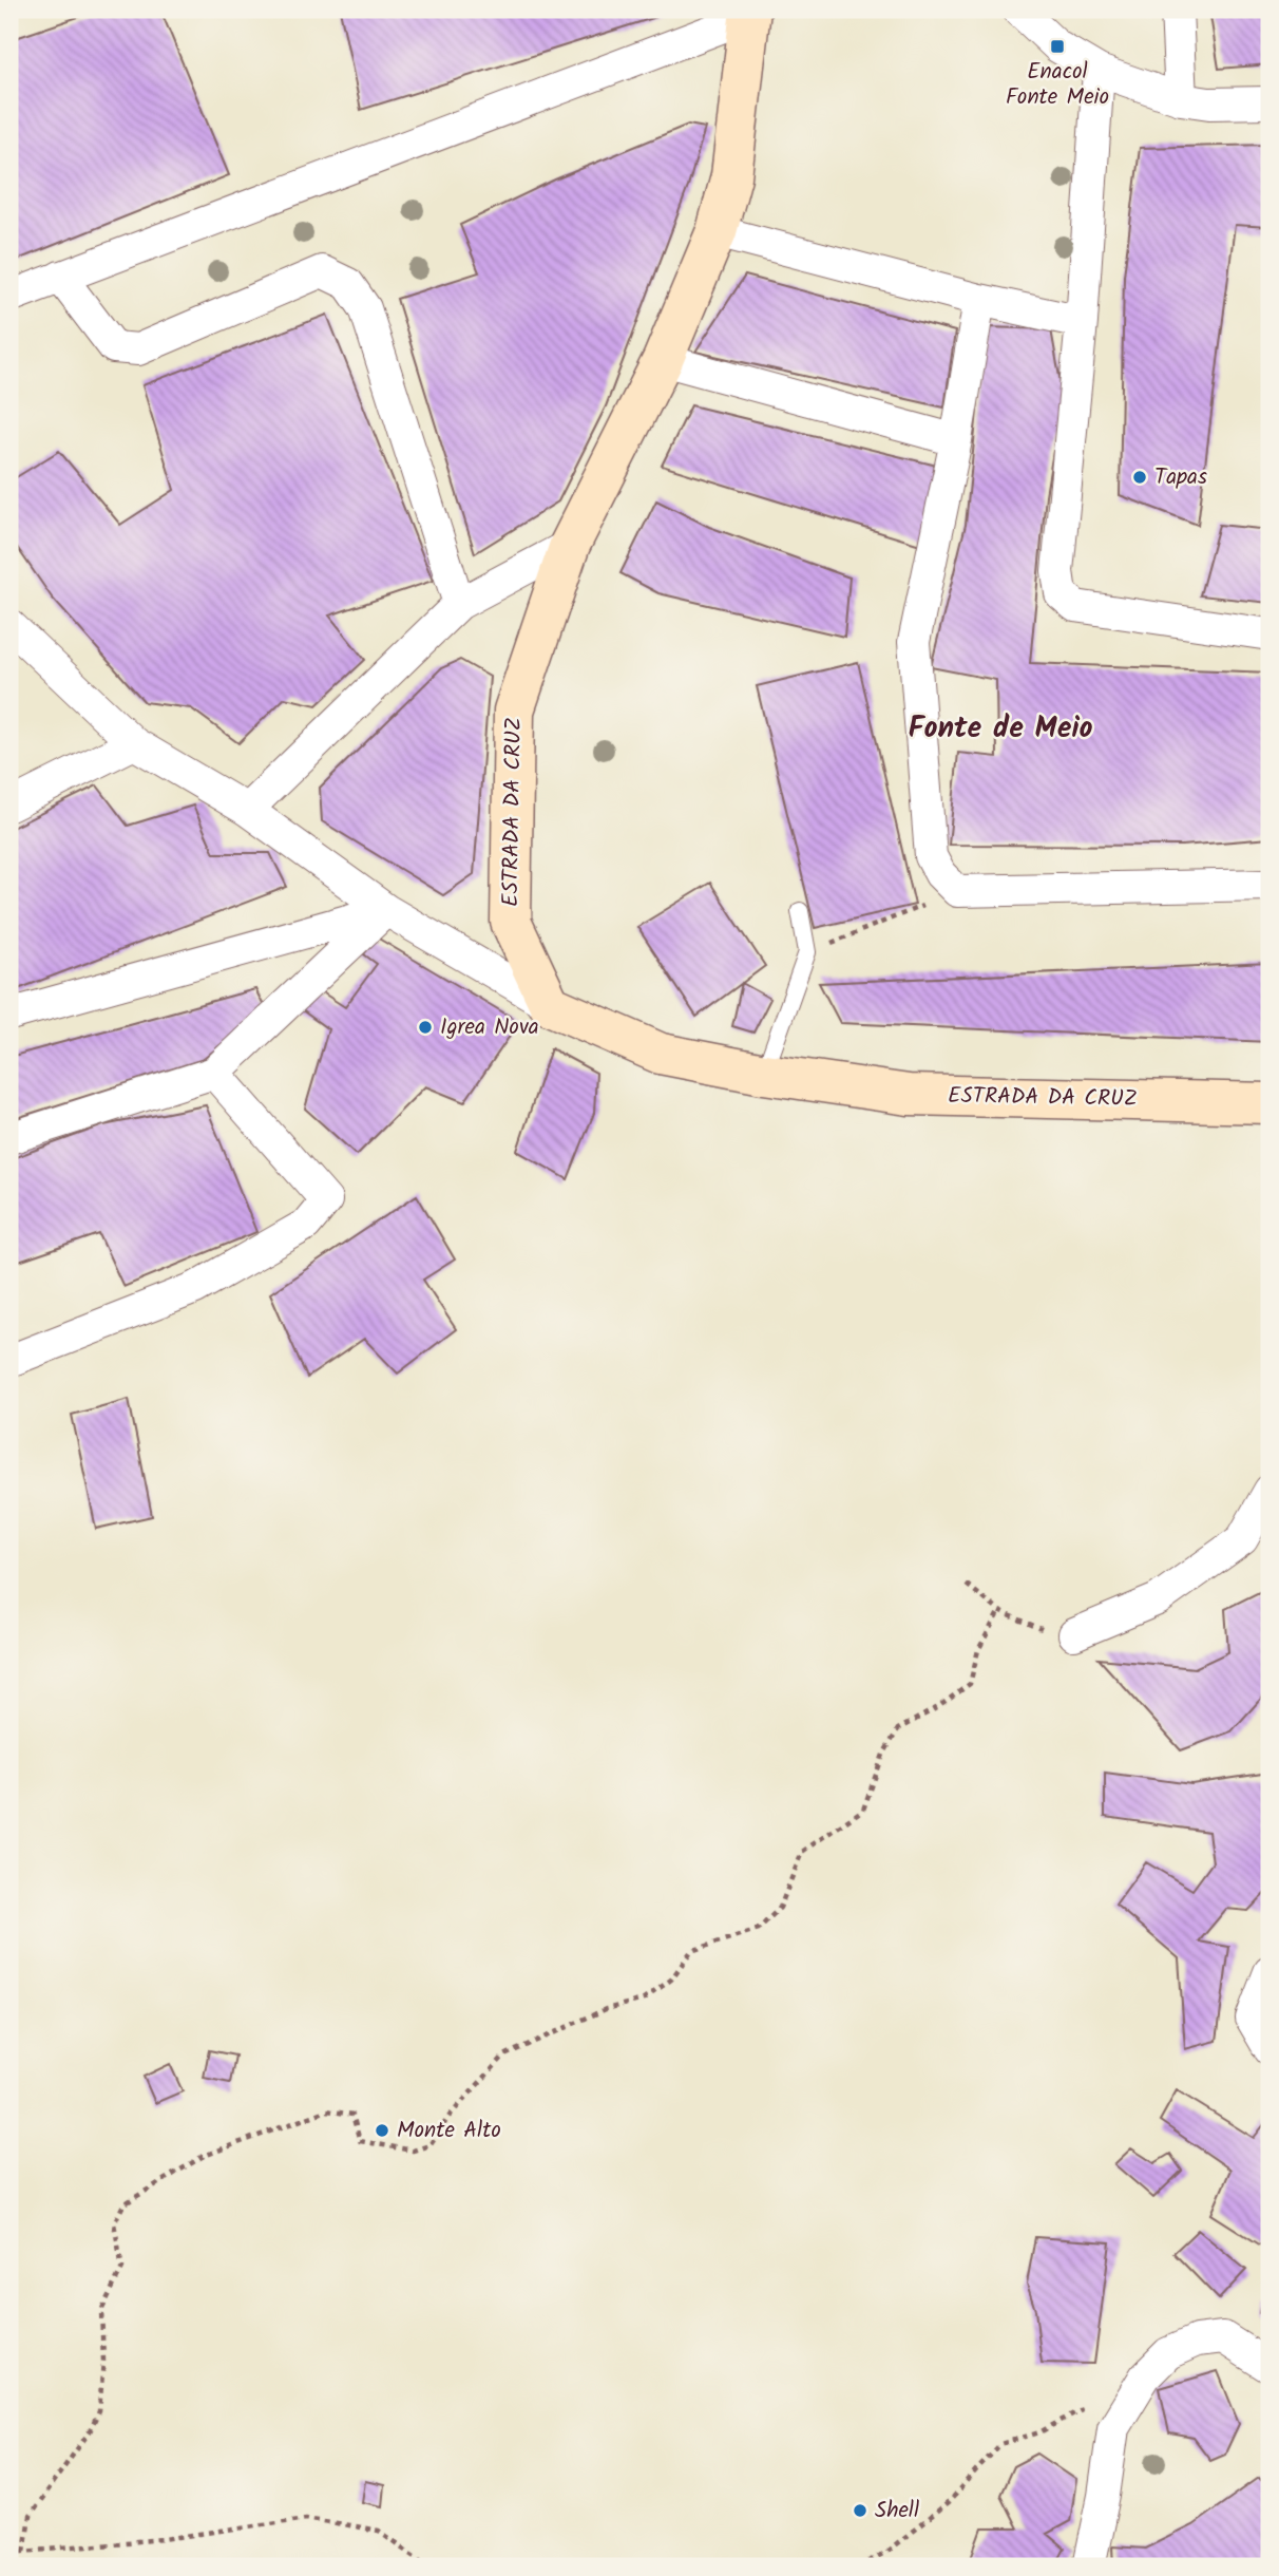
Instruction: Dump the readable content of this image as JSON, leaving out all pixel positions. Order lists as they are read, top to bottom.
{
  "streets": {
    "street": ["ESTRADA DA CRUZ"]
  },
  "districts": ["Fonte de Meio"],
  "places": {
    "transit": ["Enacol Fonte Meio"],
    "other": [
      "Tapas",
      "Igrea Nova",
      "Monte Alto",
      "Shell"
    ]
  }
}
